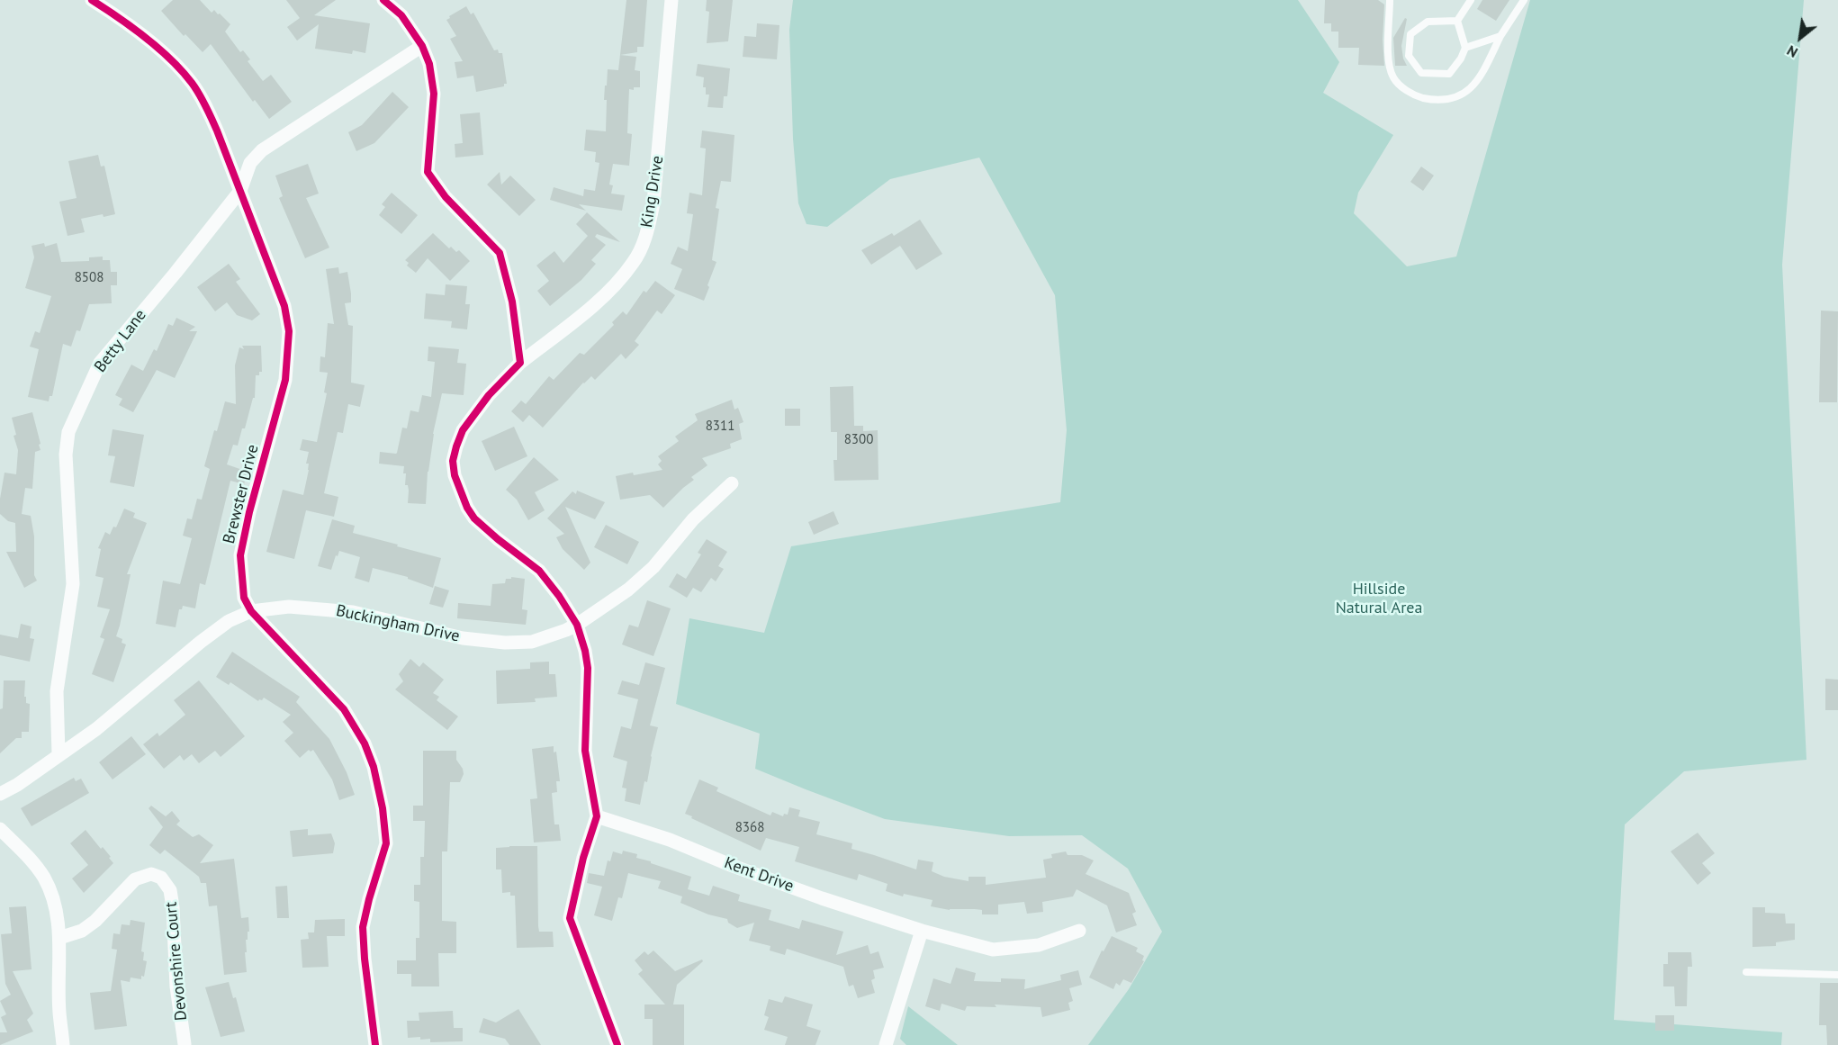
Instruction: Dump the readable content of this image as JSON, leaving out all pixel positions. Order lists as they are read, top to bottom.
{
  "streets": {
    "street": [
      "King Drive",
      "Betty Lane",
      "Brewster Drive",
      "Buckingham Drive",
      "Kent Drive",
      "Devonshire Court"
    ]
  },
  "crossings": [
    ["King Drive", "Buckingham Drive"],
    ["King Drive", "Kent Drive"],
    ["Betty Lane", "Brewster Drive"],
    ["Betty Lane", "Buckingham Drive"],
    ["Brewster Drive", "Buckingham Drive"]
  ],
  "parks": ["Hillside Natural Area"],
  "house_numbers": [
    "8508",
    "8311",
    "8300",
    "8368"
  ],
  "north": "bottom left"
}
